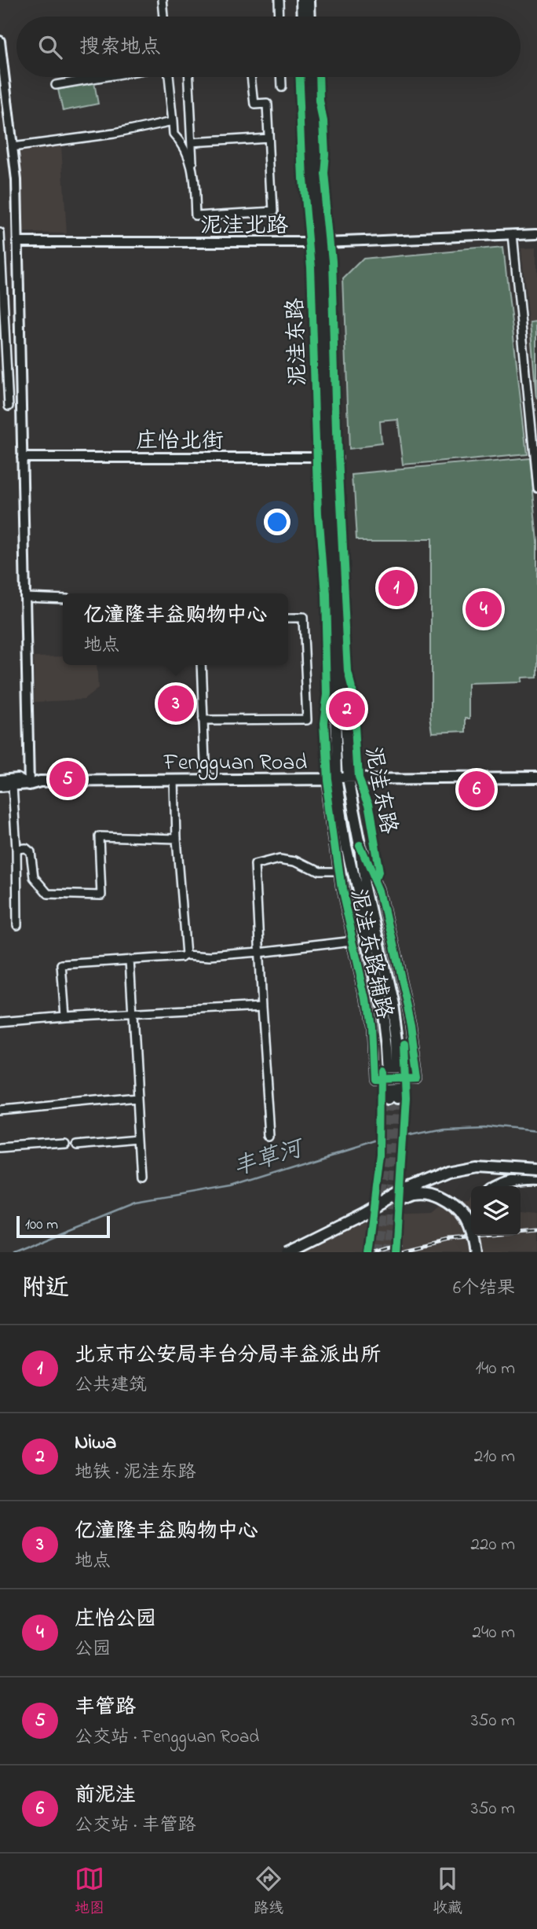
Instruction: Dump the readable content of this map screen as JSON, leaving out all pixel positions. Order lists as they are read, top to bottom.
{
  "streets": {
    "main road": ["泥洼东路", "Fengguan Road"],
    "street": ["泥洼北路", "庄怡北街", "泥洼东路辅路"]
  },
  "crossings": [
    ["泥洼北路", "泥洼东路"],
    ["泥洼东路", "庄怡北街"],
    ["泥洼东路", "Fengguan Road"],
    ["泥洼东路", "泥洼东路辅路"],
    ["Fengguan Road", "泥洼东路辅路"]
  ],
  "water": ["丰草河"],
  "scale_bar": "100 m",
  "page": {
    "search": "搜索地点",
    "pins": [
      "1",
      "4",
      "3",
      "2",
      "5",
      "6"
    ],
    "popup": ["亿潼隆丰益购物中心", "地点"],
    "scale": "100 m",
    "heading": ["附近", "6个结果"],
    "list": [
      {
        "mark": "1",
        "name": "北京市公安局丰台分局丰益派出所",
        "note": "公共建筑",
        "value": "140 m"
      },
      {
        "mark": "2",
        "name": "Niwa",
        "note": "地铁 · 泥洼东路",
        "value": "210 m"
      },
      {
        "mark": "3",
        "name": "亿潼隆丰益购物中心",
        "note": "地点",
        "value": "220 m"
      },
      {
        "mark": "4",
        "name": "庄怡公园",
        "note": "公园",
        "value": "240 m"
      },
      {
        "mark": "5",
        "name": "丰管路",
        "note": "公交站 · Fengguan Road",
        "value": "350 m"
      },
      {
        "mark": "6",
        "name": "前泥洼",
        "note": "公交站 · 丰管路",
        "value": "350 m"
      }
    ],
    "nav": ["地图", "路线", "收藏"]
  }
}
